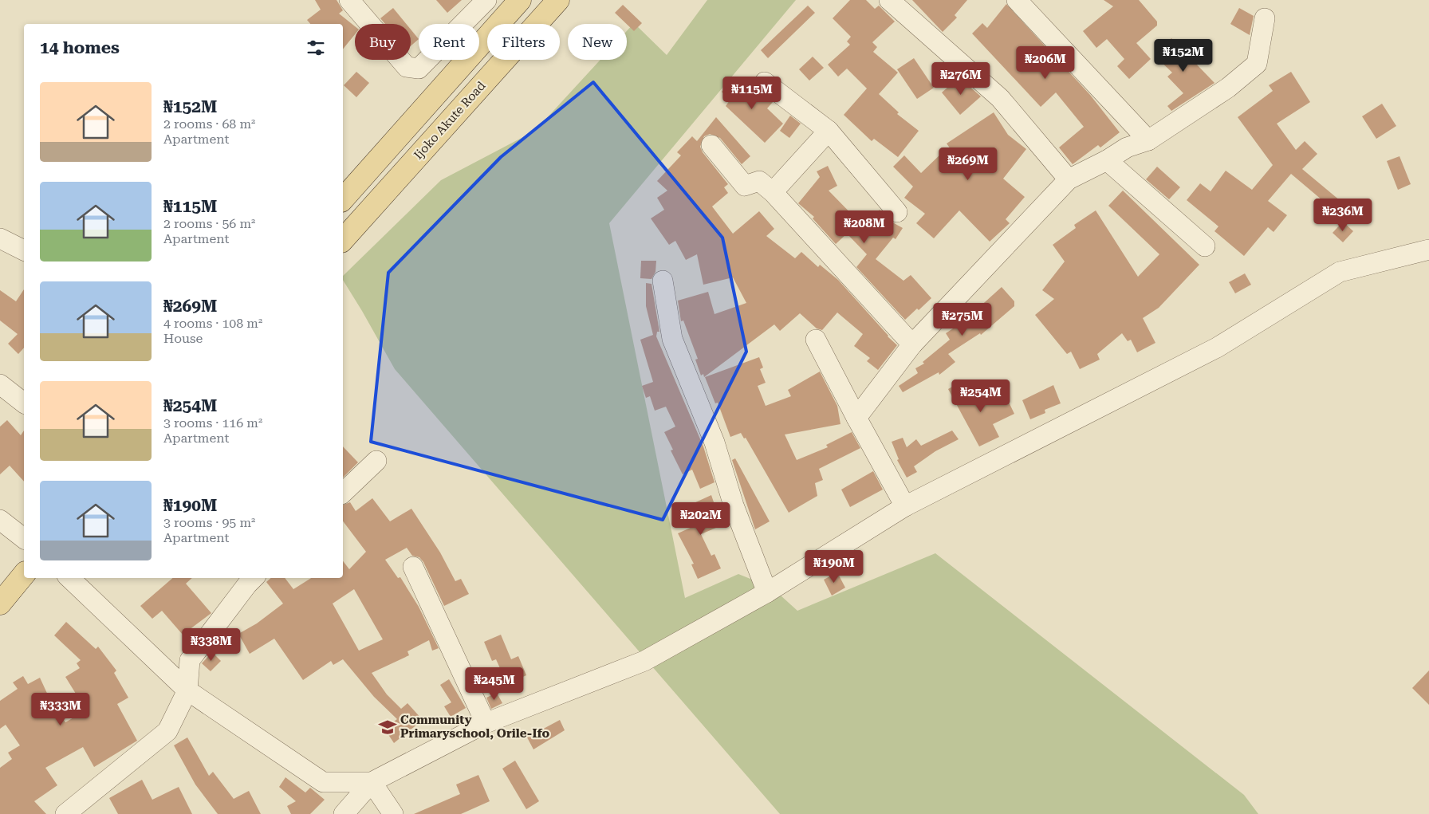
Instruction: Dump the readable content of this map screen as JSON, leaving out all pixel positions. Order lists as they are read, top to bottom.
{
  "streets": {
    "main road": ["Ijoko Akute Road"]
  },
  "places": {
    "school or university": ["Community Primaryschool, Orile-Ifo"]
  },
  "page": {
    "chip": [
      "Buy",
      "Rent",
      "Filters",
      "New"
    ],
    "heading": "14 homes",
    "price": [
      "₦152M",
      "₦206M",
      "₦276M",
      "₦115M",
      "₦269M",
      "₦236M",
      "₦208M",
      "₦275M",
      "₦254M",
      "₦202M",
      "₦190M",
      "₦338M",
      "₦245M",
      "₦333M"
    ],
    "list": [
      {
        "name": "₦152M",
        "note": "2 rooms · 68 m² · Apartment"
      },
      {
        "name": "₦115M",
        "note": "2 rooms · 56 m² · Apartment"
      },
      {
        "name": "₦269M",
        "note": "4 rooms · 108 m² · House"
      },
      {
        "name": "₦254M",
        "note": "3 rooms · 116 m² · Apartment"
      },
      {
        "name": "₦190M",
        "note": "3 rooms · 95 m² · Apartment"
      }
    ]
  }
}
